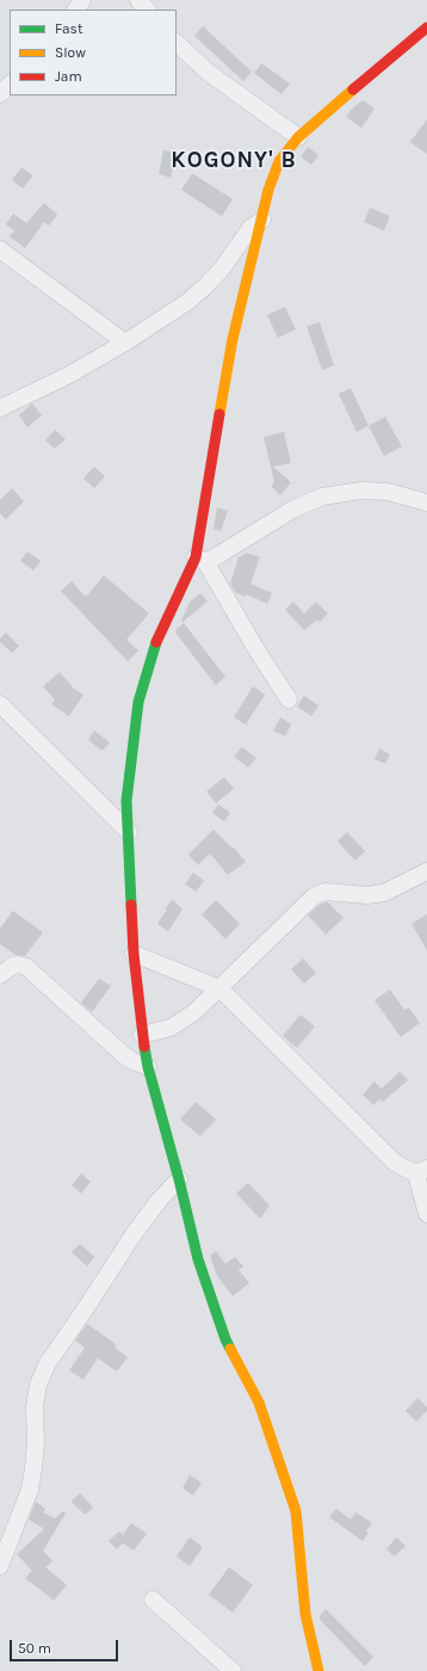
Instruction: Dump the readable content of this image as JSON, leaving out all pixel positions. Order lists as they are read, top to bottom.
{
  "districts": ["KOGONY' B"],
  "legend": ["Fast", "Slow", "Jam"],
  "scale_bar": "50 m"
}
